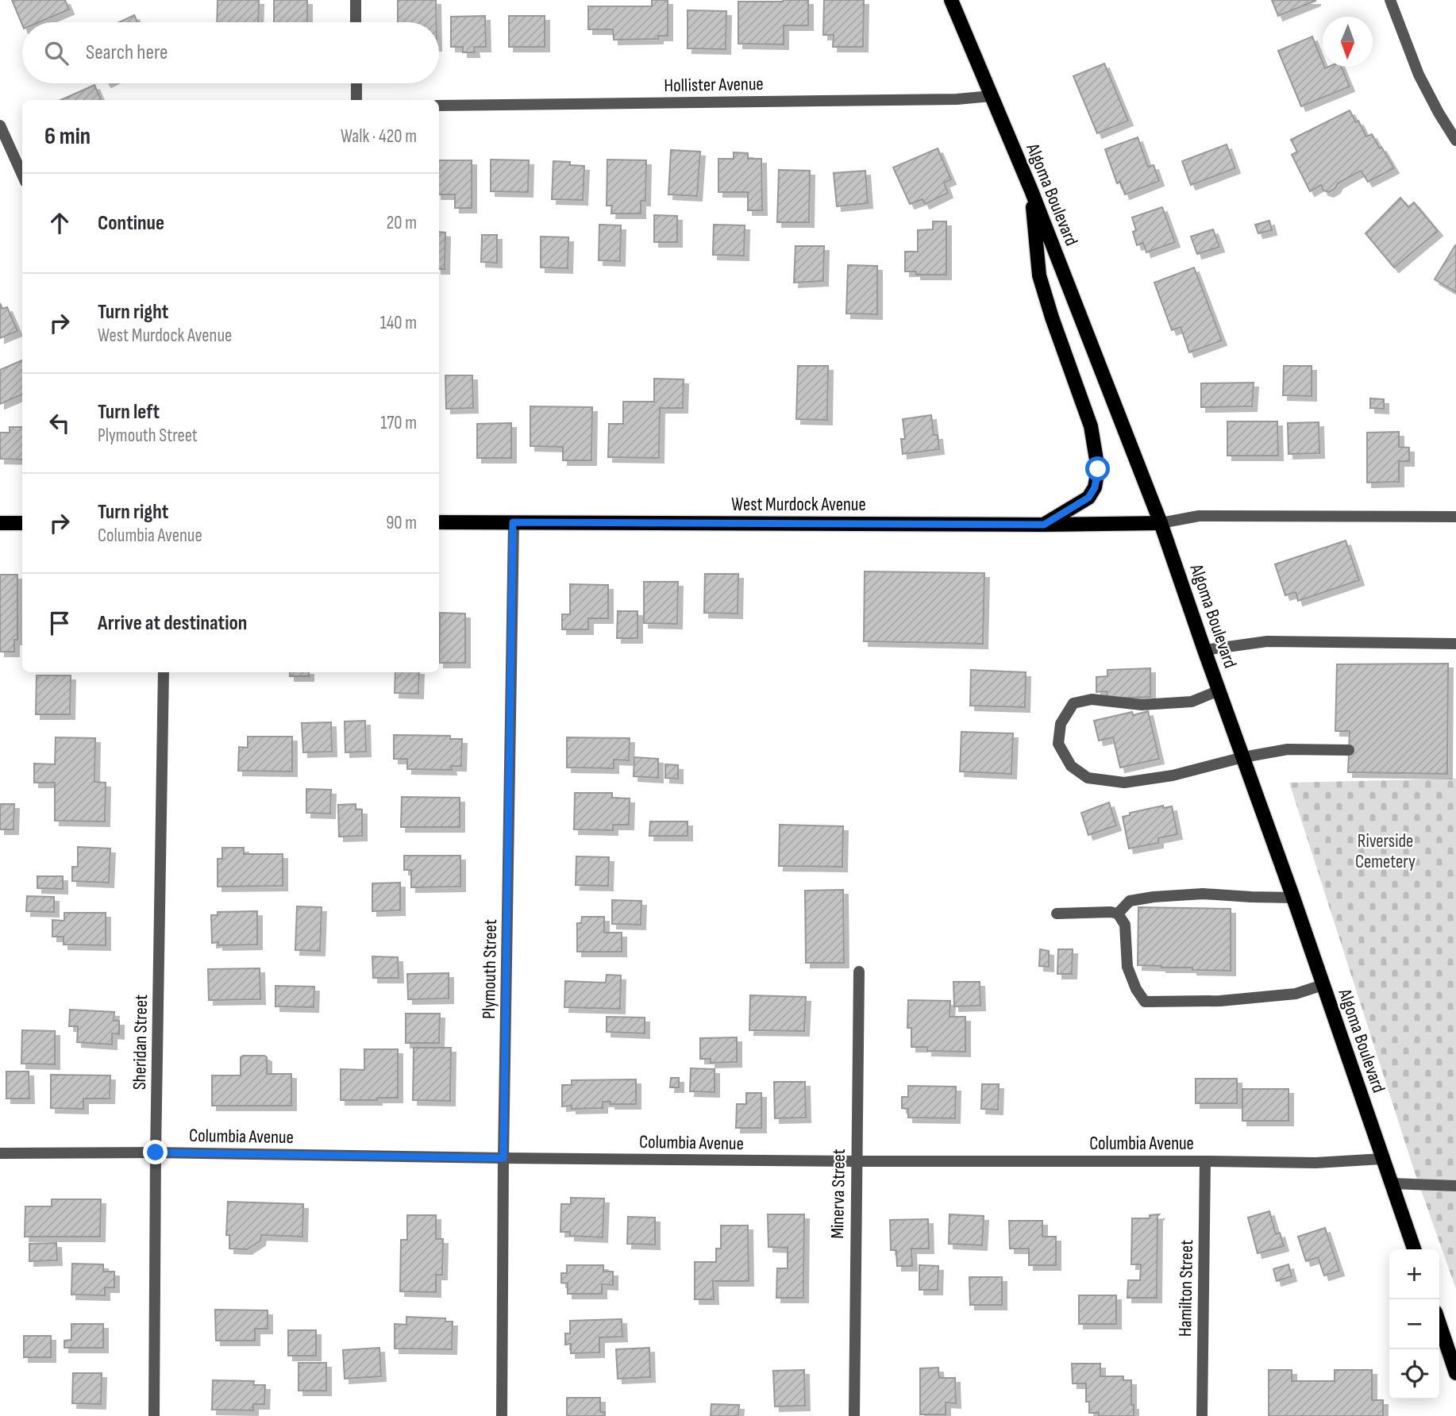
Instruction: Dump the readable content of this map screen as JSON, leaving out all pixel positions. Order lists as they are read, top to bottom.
{
  "streets": {
    "main road": ["Algoma Boulevard", "West Murdock Avenue"],
    "street": [
      "Hollister Avenue",
      "Plymouth Street",
      "Sheridan Street",
      "Columbia Avenue",
      "Minerva Street",
      "Hamilton Street"
    ]
  },
  "crossings": [
    ["Hollister Avenue", "Algoma Boulevard"],
    ["Algoma Boulevard", "West Murdock Avenue"],
    ["Algoma Boulevard", "Columbia Avenue"],
    ["West Murdock Avenue", "Plymouth Street"],
    ["Plymouth Street", "Columbia Avenue"],
    ["Sheridan Street", "Columbia Avenue"],
    ["Columbia Avenue", "Minerva Street"],
    ["Columbia Avenue", "Hamilton Street"]
  ],
  "parks": ["Riverside Cemetery"],
  "north": "bottom",
  "page": {
    "search": "Search here",
    "heading": ["6 min", "Walk · 420 m"],
    "list": [
      ["Continue", "20 m"],
      ["Turn right", "West Murdock Avenue", "140 m"],
      ["Turn left", "Plymouth Street", "170 m"],
      ["Turn right", "Columbia Avenue", "90 m"],
      "Arrive at destination"
    ],
    "map_buttons": ["+", "−"]
  }
}
